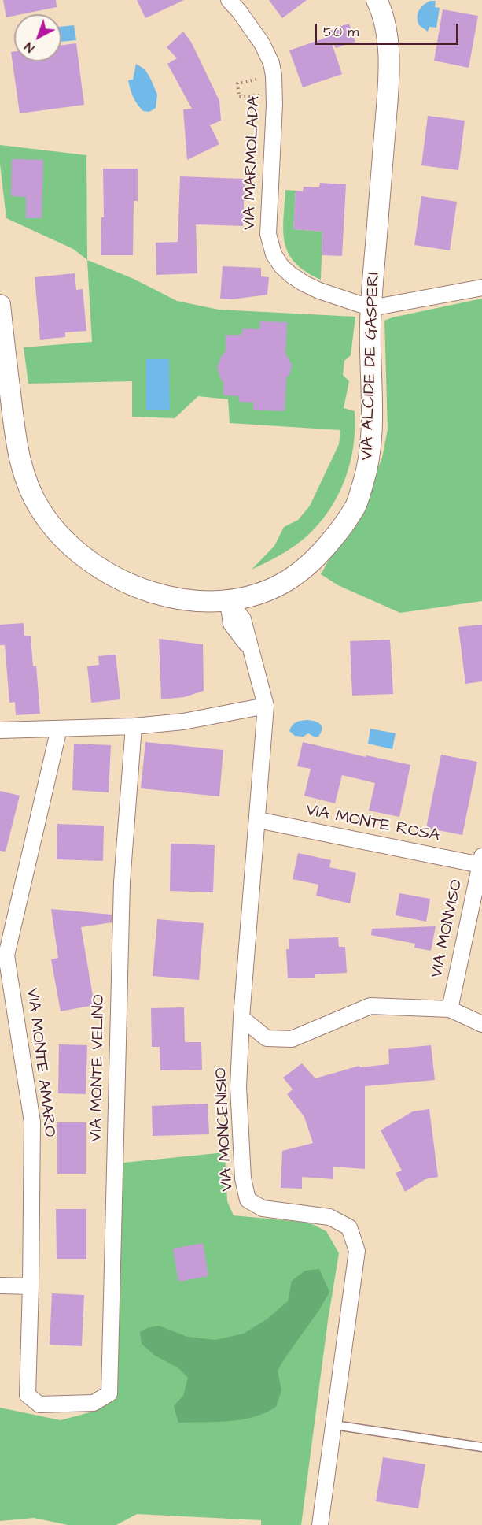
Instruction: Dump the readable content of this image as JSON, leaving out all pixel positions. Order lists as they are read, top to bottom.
{
  "streets": {
    "street": [
      "VIA MARMOLADA",
      "VIA ALCIDE DE GASPERI",
      "VIA MONTE ROSA",
      "VIA MONVISO",
      "VIA MONTE AMARO",
      "VIA MONTE VELINO",
      "VIA MONCENISIO"
    ]
  },
  "crossings": [
    ["VIA MARMOLADA", "VIA ALCIDE DE GASPERI"],
    ["VIA ALCIDE DE GASPERI", "VIA MONCENISIO"],
    ["VIA MONTE ROSA", "VIA MONVISO"],
    ["VIA MONTE ROSA", "VIA MONCENISIO"],
    ["VIA MONTE AMARO", "VIA MONTE VELINO"]
  ],
  "scale_bar": "50 m",
  "north": "bottom left"
}
